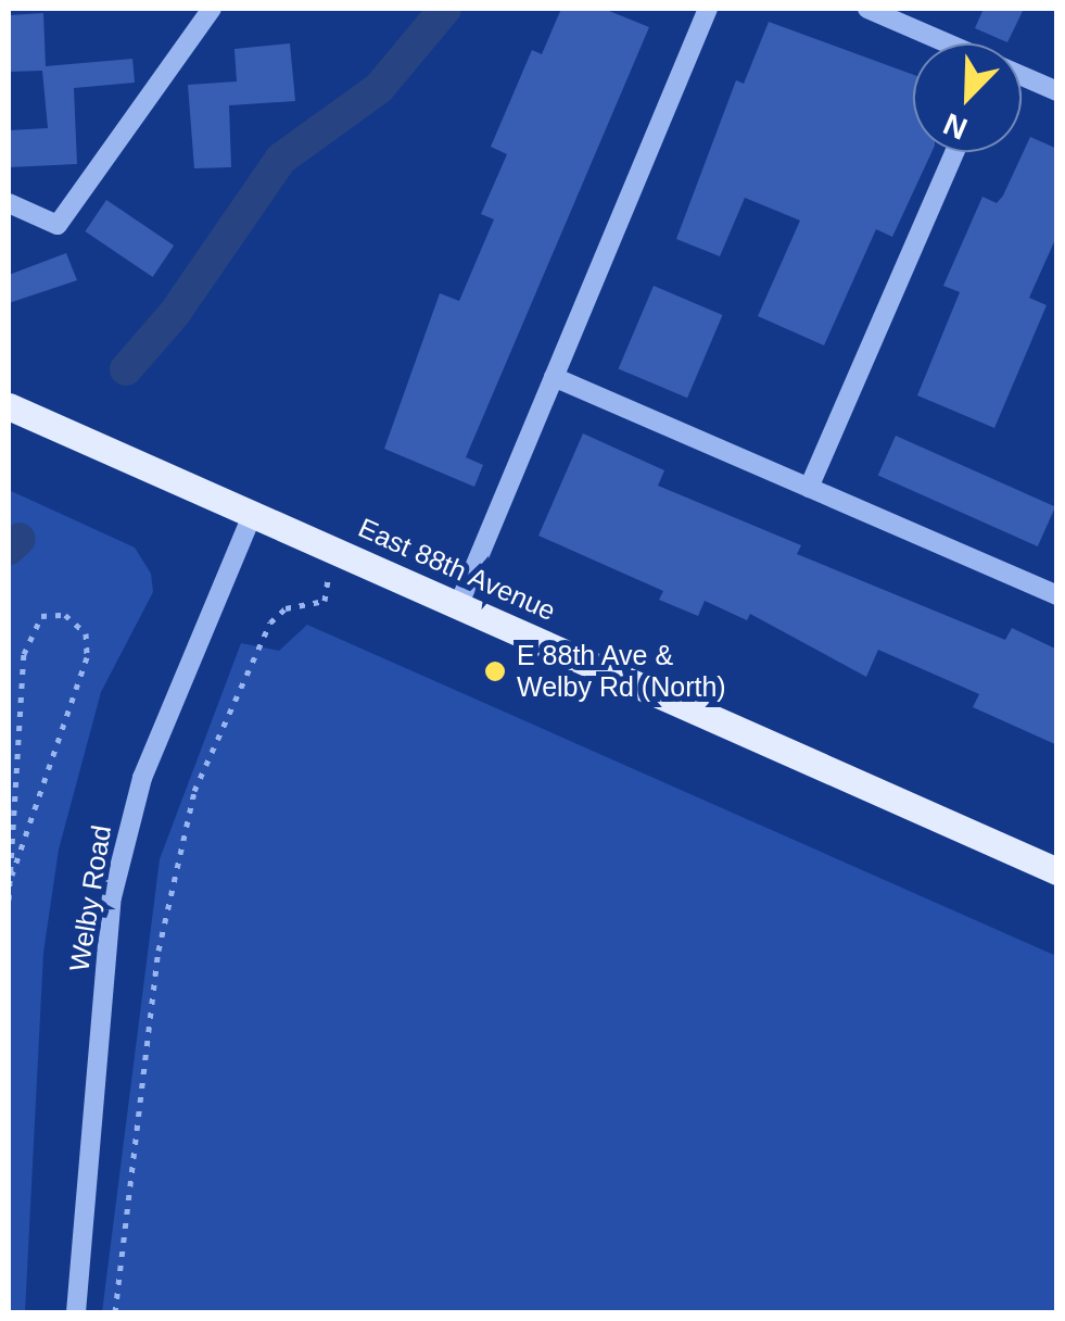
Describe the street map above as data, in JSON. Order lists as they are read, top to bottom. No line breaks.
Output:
{"streets":{"main road":["East 88th Avenue"],"street":["Welby Road"]},"crossings":[["East 88th Avenue","Welby Road"]],"places":["E 88th Ave & Welby Rd (North)"],"north":"bottom left"}
